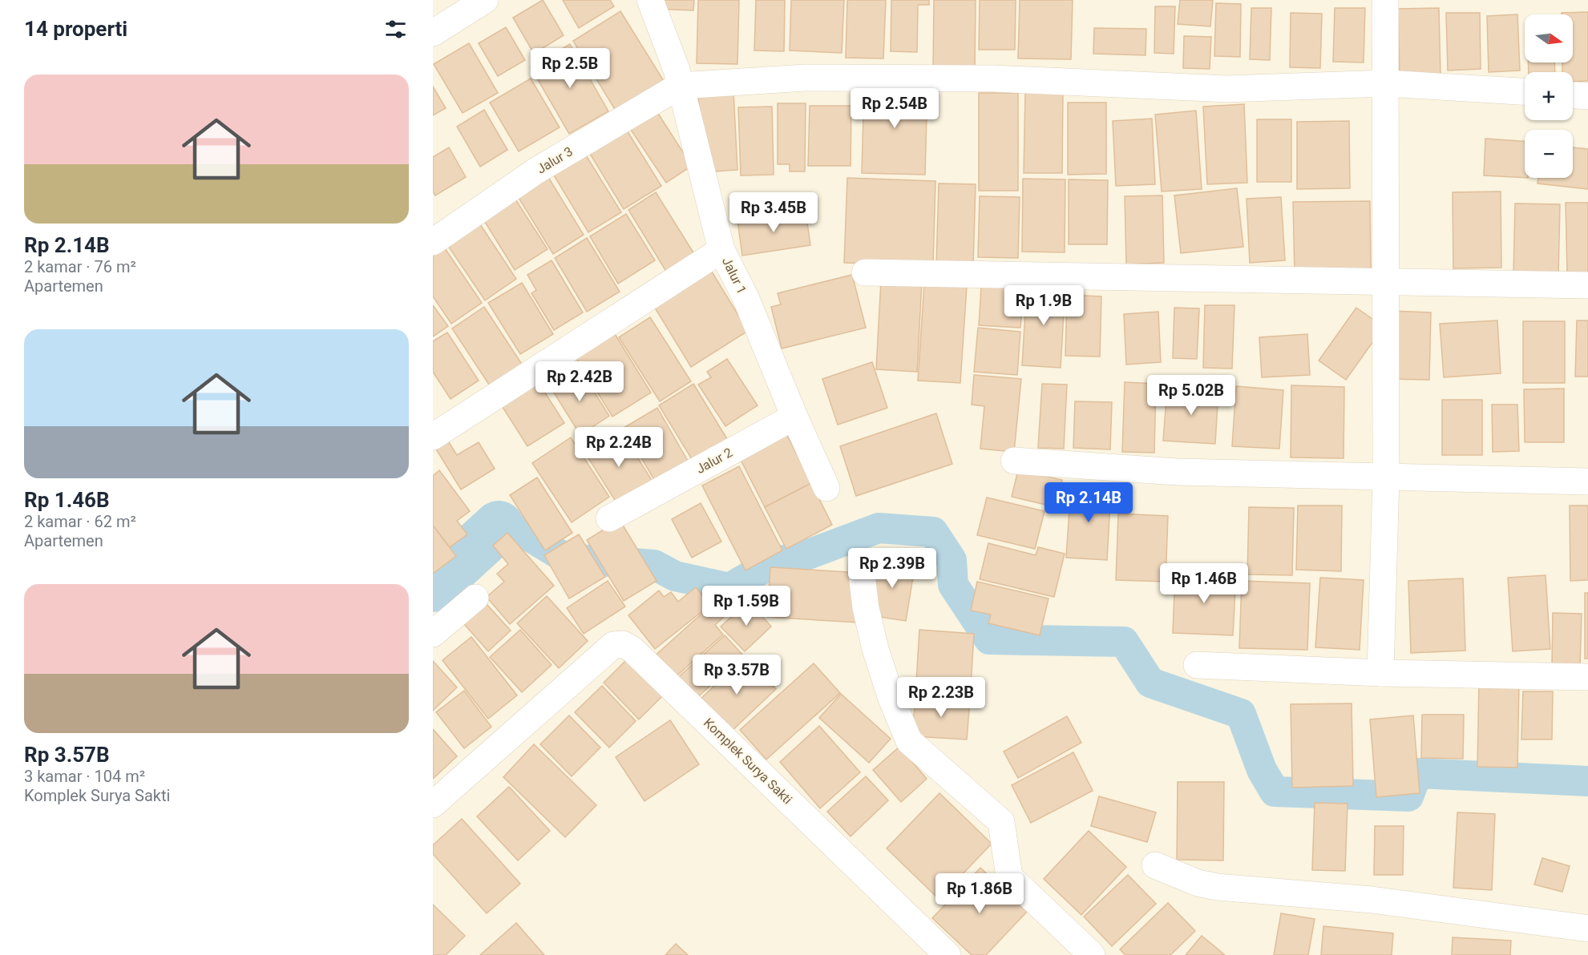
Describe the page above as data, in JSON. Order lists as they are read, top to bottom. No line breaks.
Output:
{"streets":{"street":["Jalur 3","Jalur 1","Jalur 2","Komplek Surya Sakti"]},"crossings":[["Jalur 3","Jalur 1"],["Jalur 1","Jalur 2"]],"north":"right","page":{"heading":"14 properti","map_buttons":["+","−"],"price":["Rp 2.5B","Rp 2.54B","Rp 3.45B","Rp 1.9B","Rp 2.42B","Rp 5.02B","Rp 2.24B","Rp 2.14B","Rp 2.39B","Rp 1.46B","Rp 1.59B","Rp 3.57B","Rp 2.23B","Rp 1.86B"],"list":[{"name":"Rp 2.14B","note":"2 kamar · 76 m² · Apartemen"},{"name":"Rp 1.46B","note":"2 kamar · 62 m² · Apartemen"},{"name":"Rp 3.57B","note":"3 kamar · 104 m² · Komplek Surya Sakti"}]}}
